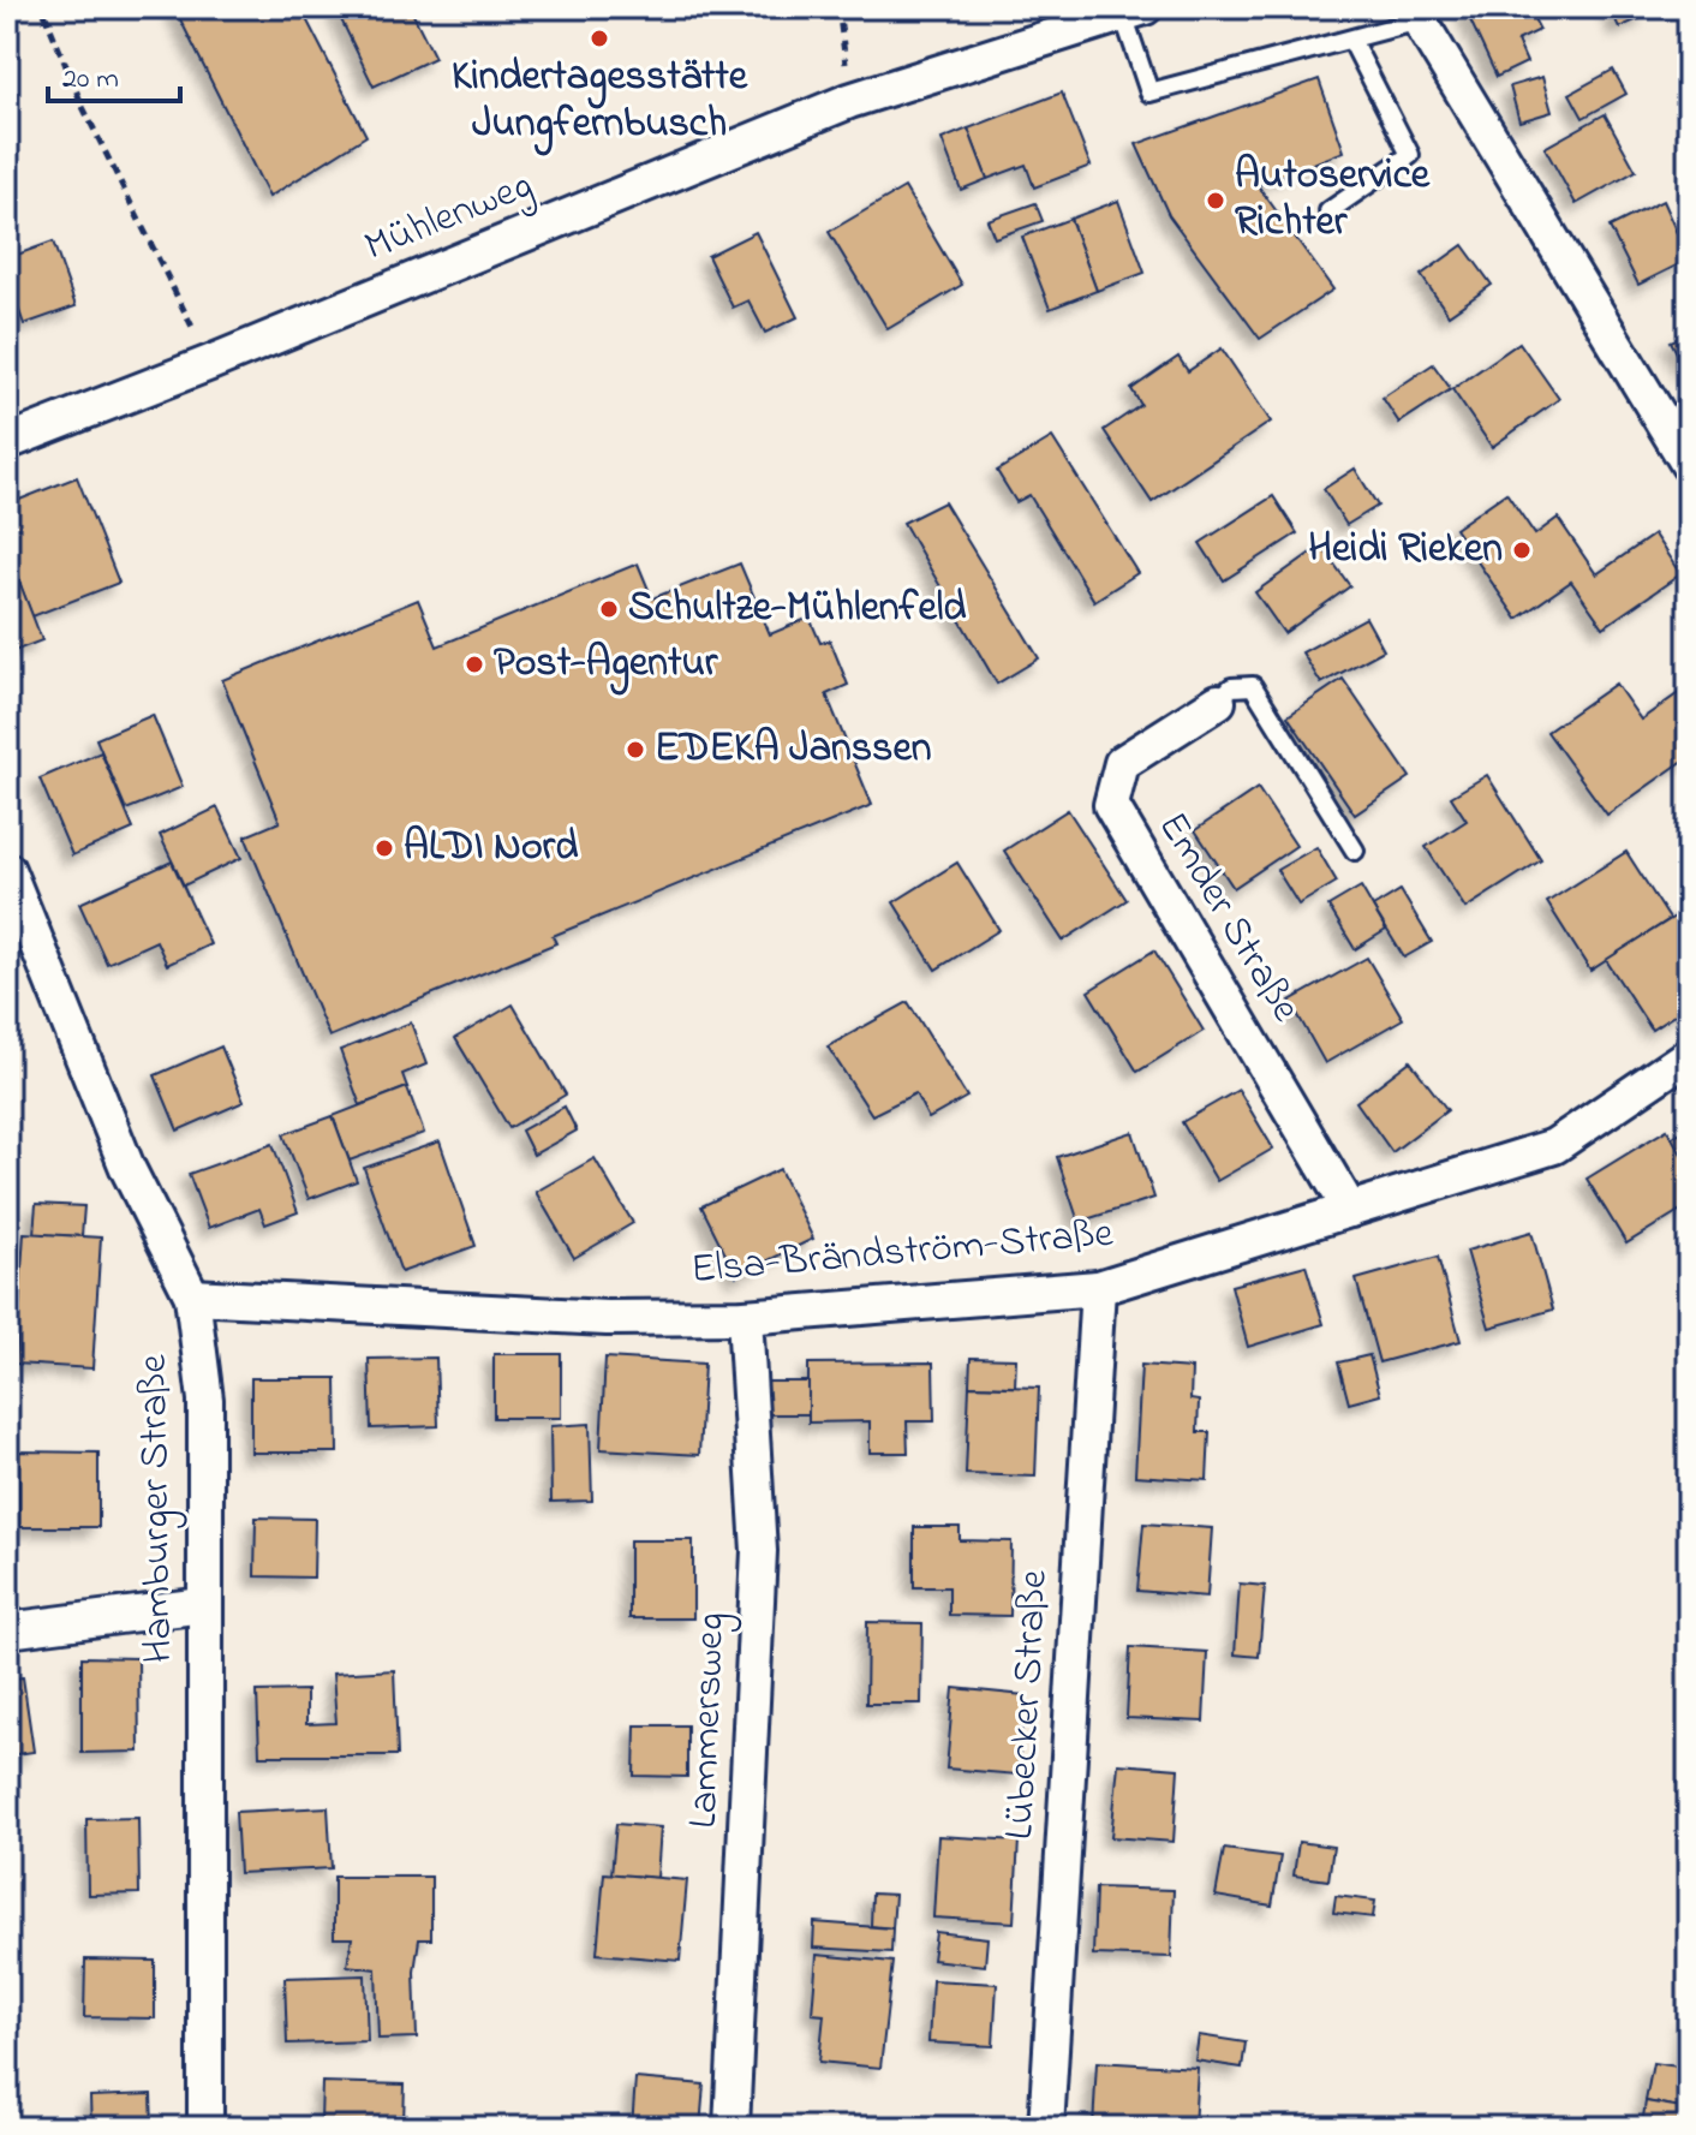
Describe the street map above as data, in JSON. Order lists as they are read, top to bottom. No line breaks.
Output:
{"streets":{"street":["Mühlenweg","Emder Straße","Elsa-Brändström-Straße","Hamburger Straße","Lübecker Straße","Lammersweg"]},"crossings":[["Emder Straße","Elsa-Brändström-Straße"],["Elsa-Brändström-Straße","Hamburger Straße"],["Elsa-Brändström-Straße","Lübecker Straße"],["Elsa-Brändström-Straße","Lammersweg"]],"places":["Kindertagesstätte Jungfernbusch","Autoservice Richter","Heidi Rieken","Schultze-Mühlenfeld","Post-Agentur","EDEKA Janssen","ALDI Nord"],"scale_bar":"20 m"}
